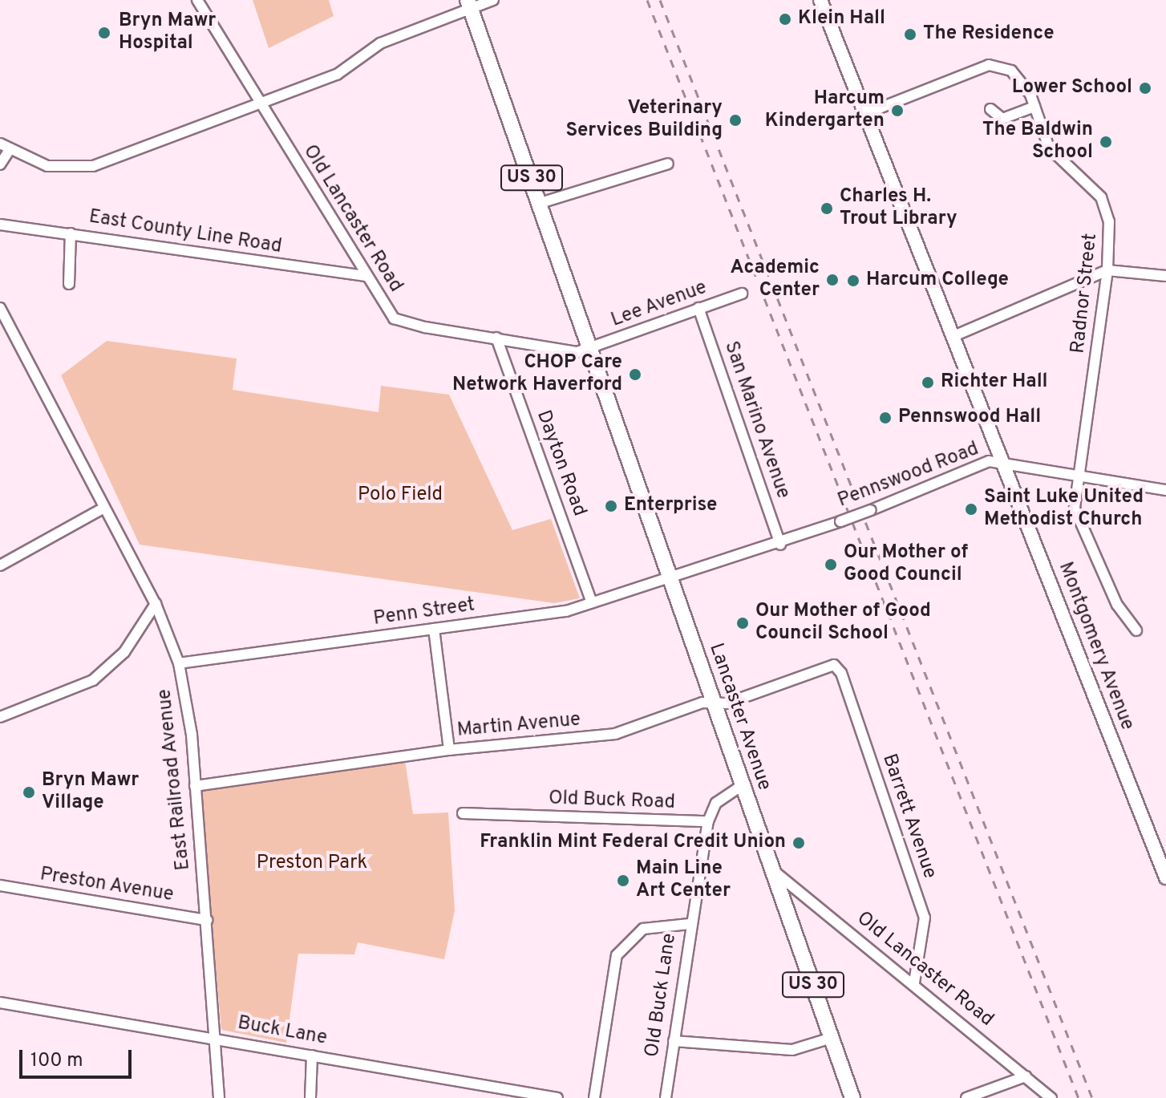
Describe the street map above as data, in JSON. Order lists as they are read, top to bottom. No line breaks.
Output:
{"streets":{"highway":["US 30","Lancaster Avenue"],"main road":["Montgomery Avenue"],"street":["Old Lancaster Road","East County Line Road","Radnor Street","Lee Avenue","San Marino Avenue","Dayton Road","Pennswood Road","Penn Street","Martin Avenue","East Railroad Avenue","Old Buck Road","Barrett Avenue","Preston Avenue","Old Buck Lane","Buck Lane"]},"crossings":[["US 30","Old Lancaster Road"],["US 30","Lee Avenue"],["US 30","Lancaster Avenue"],["Old Lancaster Road","East County Line Road"],["Old Lancaster Road","Lee Avenue"],["Old Lancaster Road","Dayton Road"],["Old Lancaster Road","Lancaster Avenue"],["Old Lancaster Road","Barrett Avenue"],["Radnor Street","Pennswood Road"],["Radnor Street","Montgomery Avenue"],["Lee Avenue","San Marino Avenue"],["Lee Avenue","Lancaster Avenue"],["San Marino Avenue","Pennswood Road"],["Dayton Road","Penn Street"],["Pennswood Road","Penn Street"],["Pennswood Road","Montgomery Avenue"],["Pennswood Road","Lancaster Avenue"],["Penn Street","Lancaster Avenue"],["Penn Street","East Railroad Avenue"],["Lancaster Avenue","Martin Avenue"],["Martin Avenue","East Railroad Avenue"],["Martin Avenue","Barrett Avenue"],["East Railroad Avenue","Preston Avenue"],["East Railroad Avenue","Buck Lane"],["Old Buck Road","Old Buck Lane"]],"parks":["Polo Field","Preston Park"],"places":["Klein Hall","Bryn Mawr Hospital","The Residence","Lower School","Harcum Kindergarten","Veterinary Services Building","The Baldwin School","Charles H. Trout Library","Academic Center","Harcum College","CHOP Care Network Haverford","Richter Hall","Pennswood Hall","Enterprise","Saint Luke United Methodist Church","Our Mother of Good Council","Our Mother of Good Council School","Bryn Mawr Village","Franklin Mint Federal Credit Union","Main Line Art Center"],"scale_bar":"100 m"}
